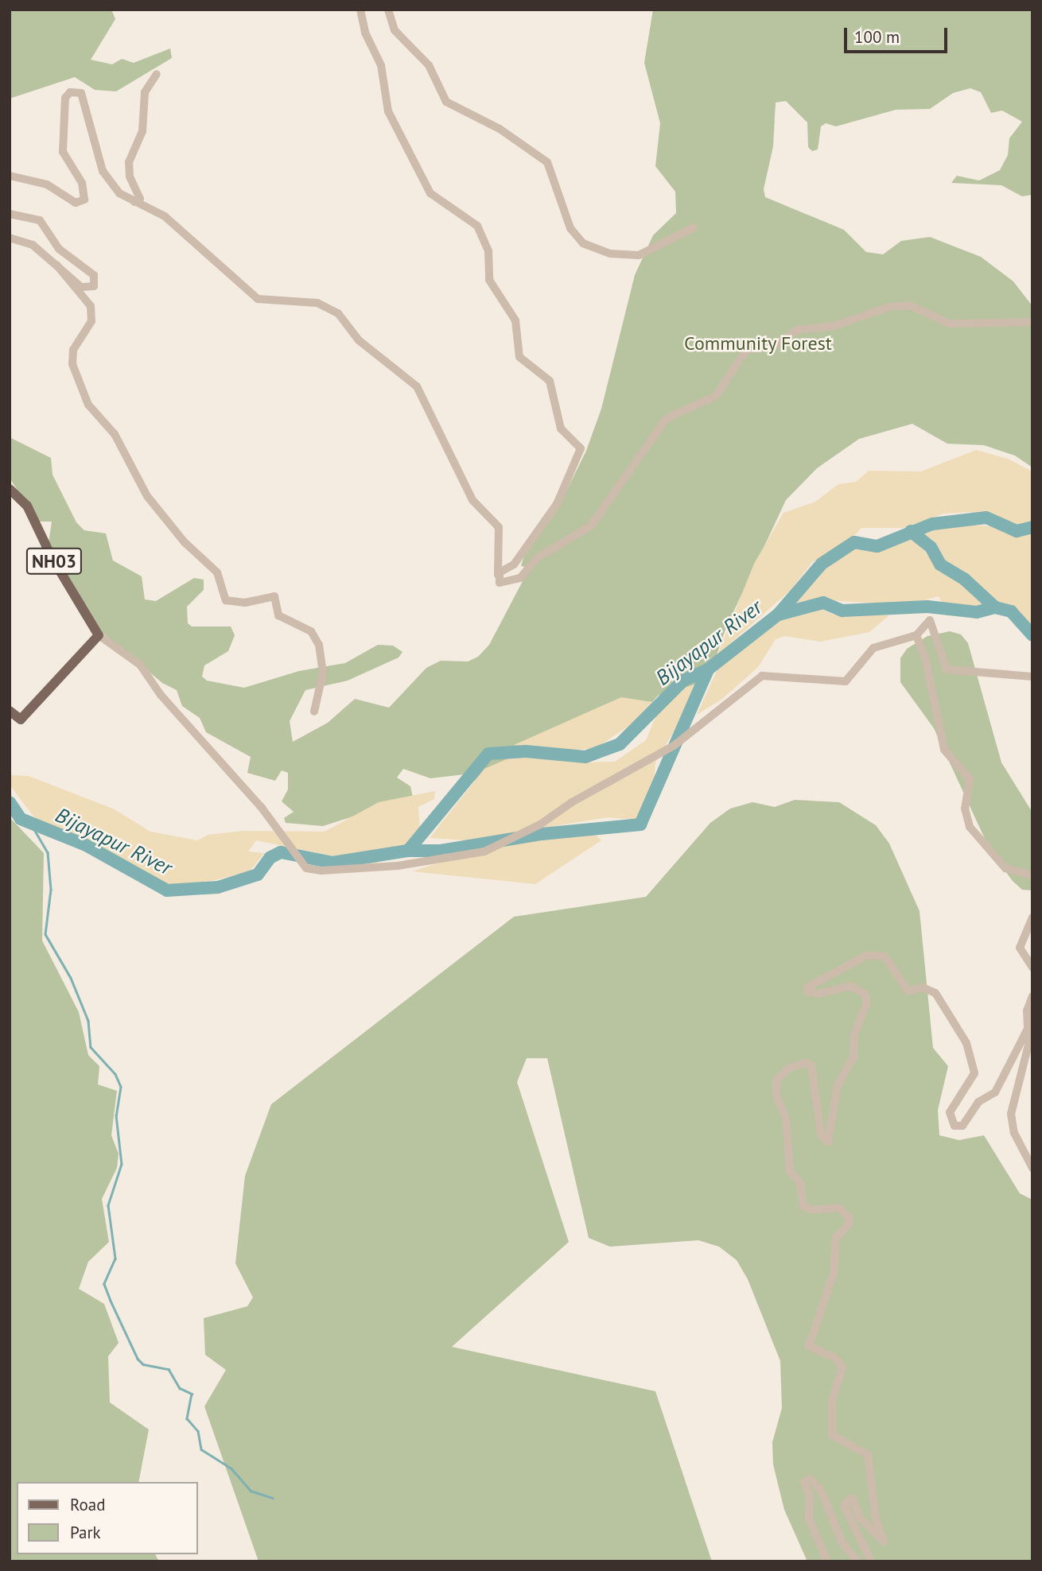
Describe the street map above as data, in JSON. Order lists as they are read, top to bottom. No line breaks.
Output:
{"streets":{"main road":["NH03"]},"water":["Bijayapur River"],"parks":["Community Forest"],"legend":["Road","Park"],"scale_bar":"100 m"}
